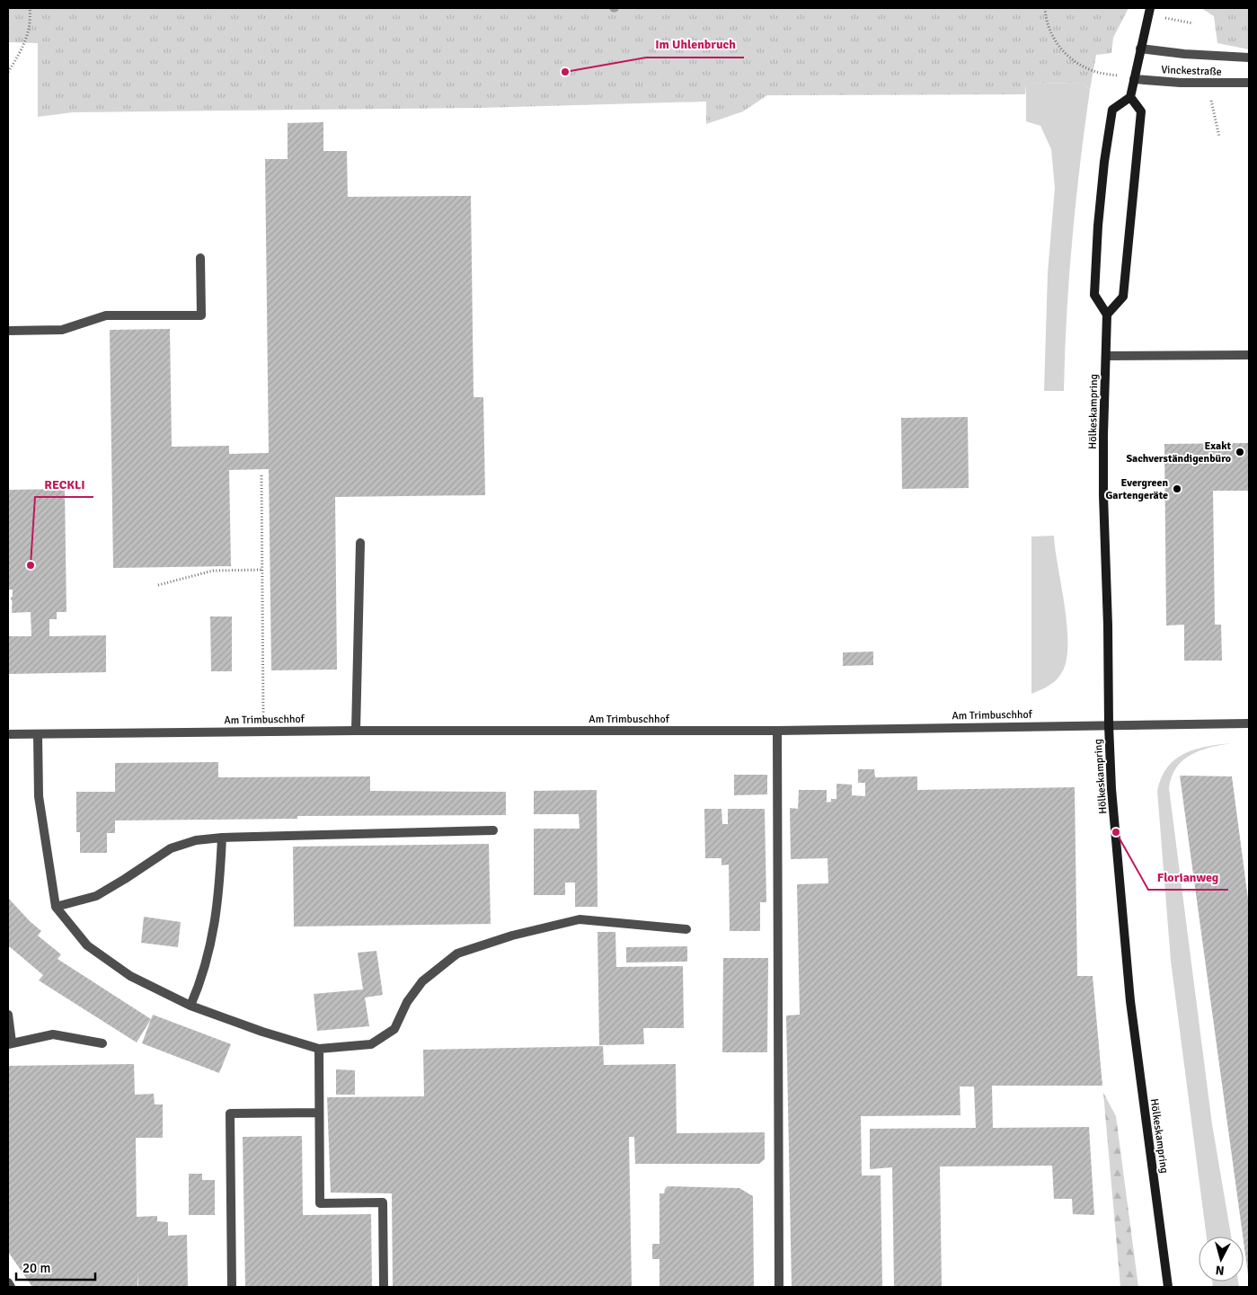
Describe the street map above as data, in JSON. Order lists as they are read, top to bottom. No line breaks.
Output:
{"streets":{"main road":["Hölkeskampring"],"street":["Vinckestraße","Am Trimbuschhof"]},"crossings":[["Hölkeskampring","Am Trimbuschhof"]],"places":["Im Uhlenbruch","Exakt Sachverständigenbüro","Evergreen Gartengeräte","RECKLI","Florianweg"],"scale_bar":"20 m","north":"bottom"}
